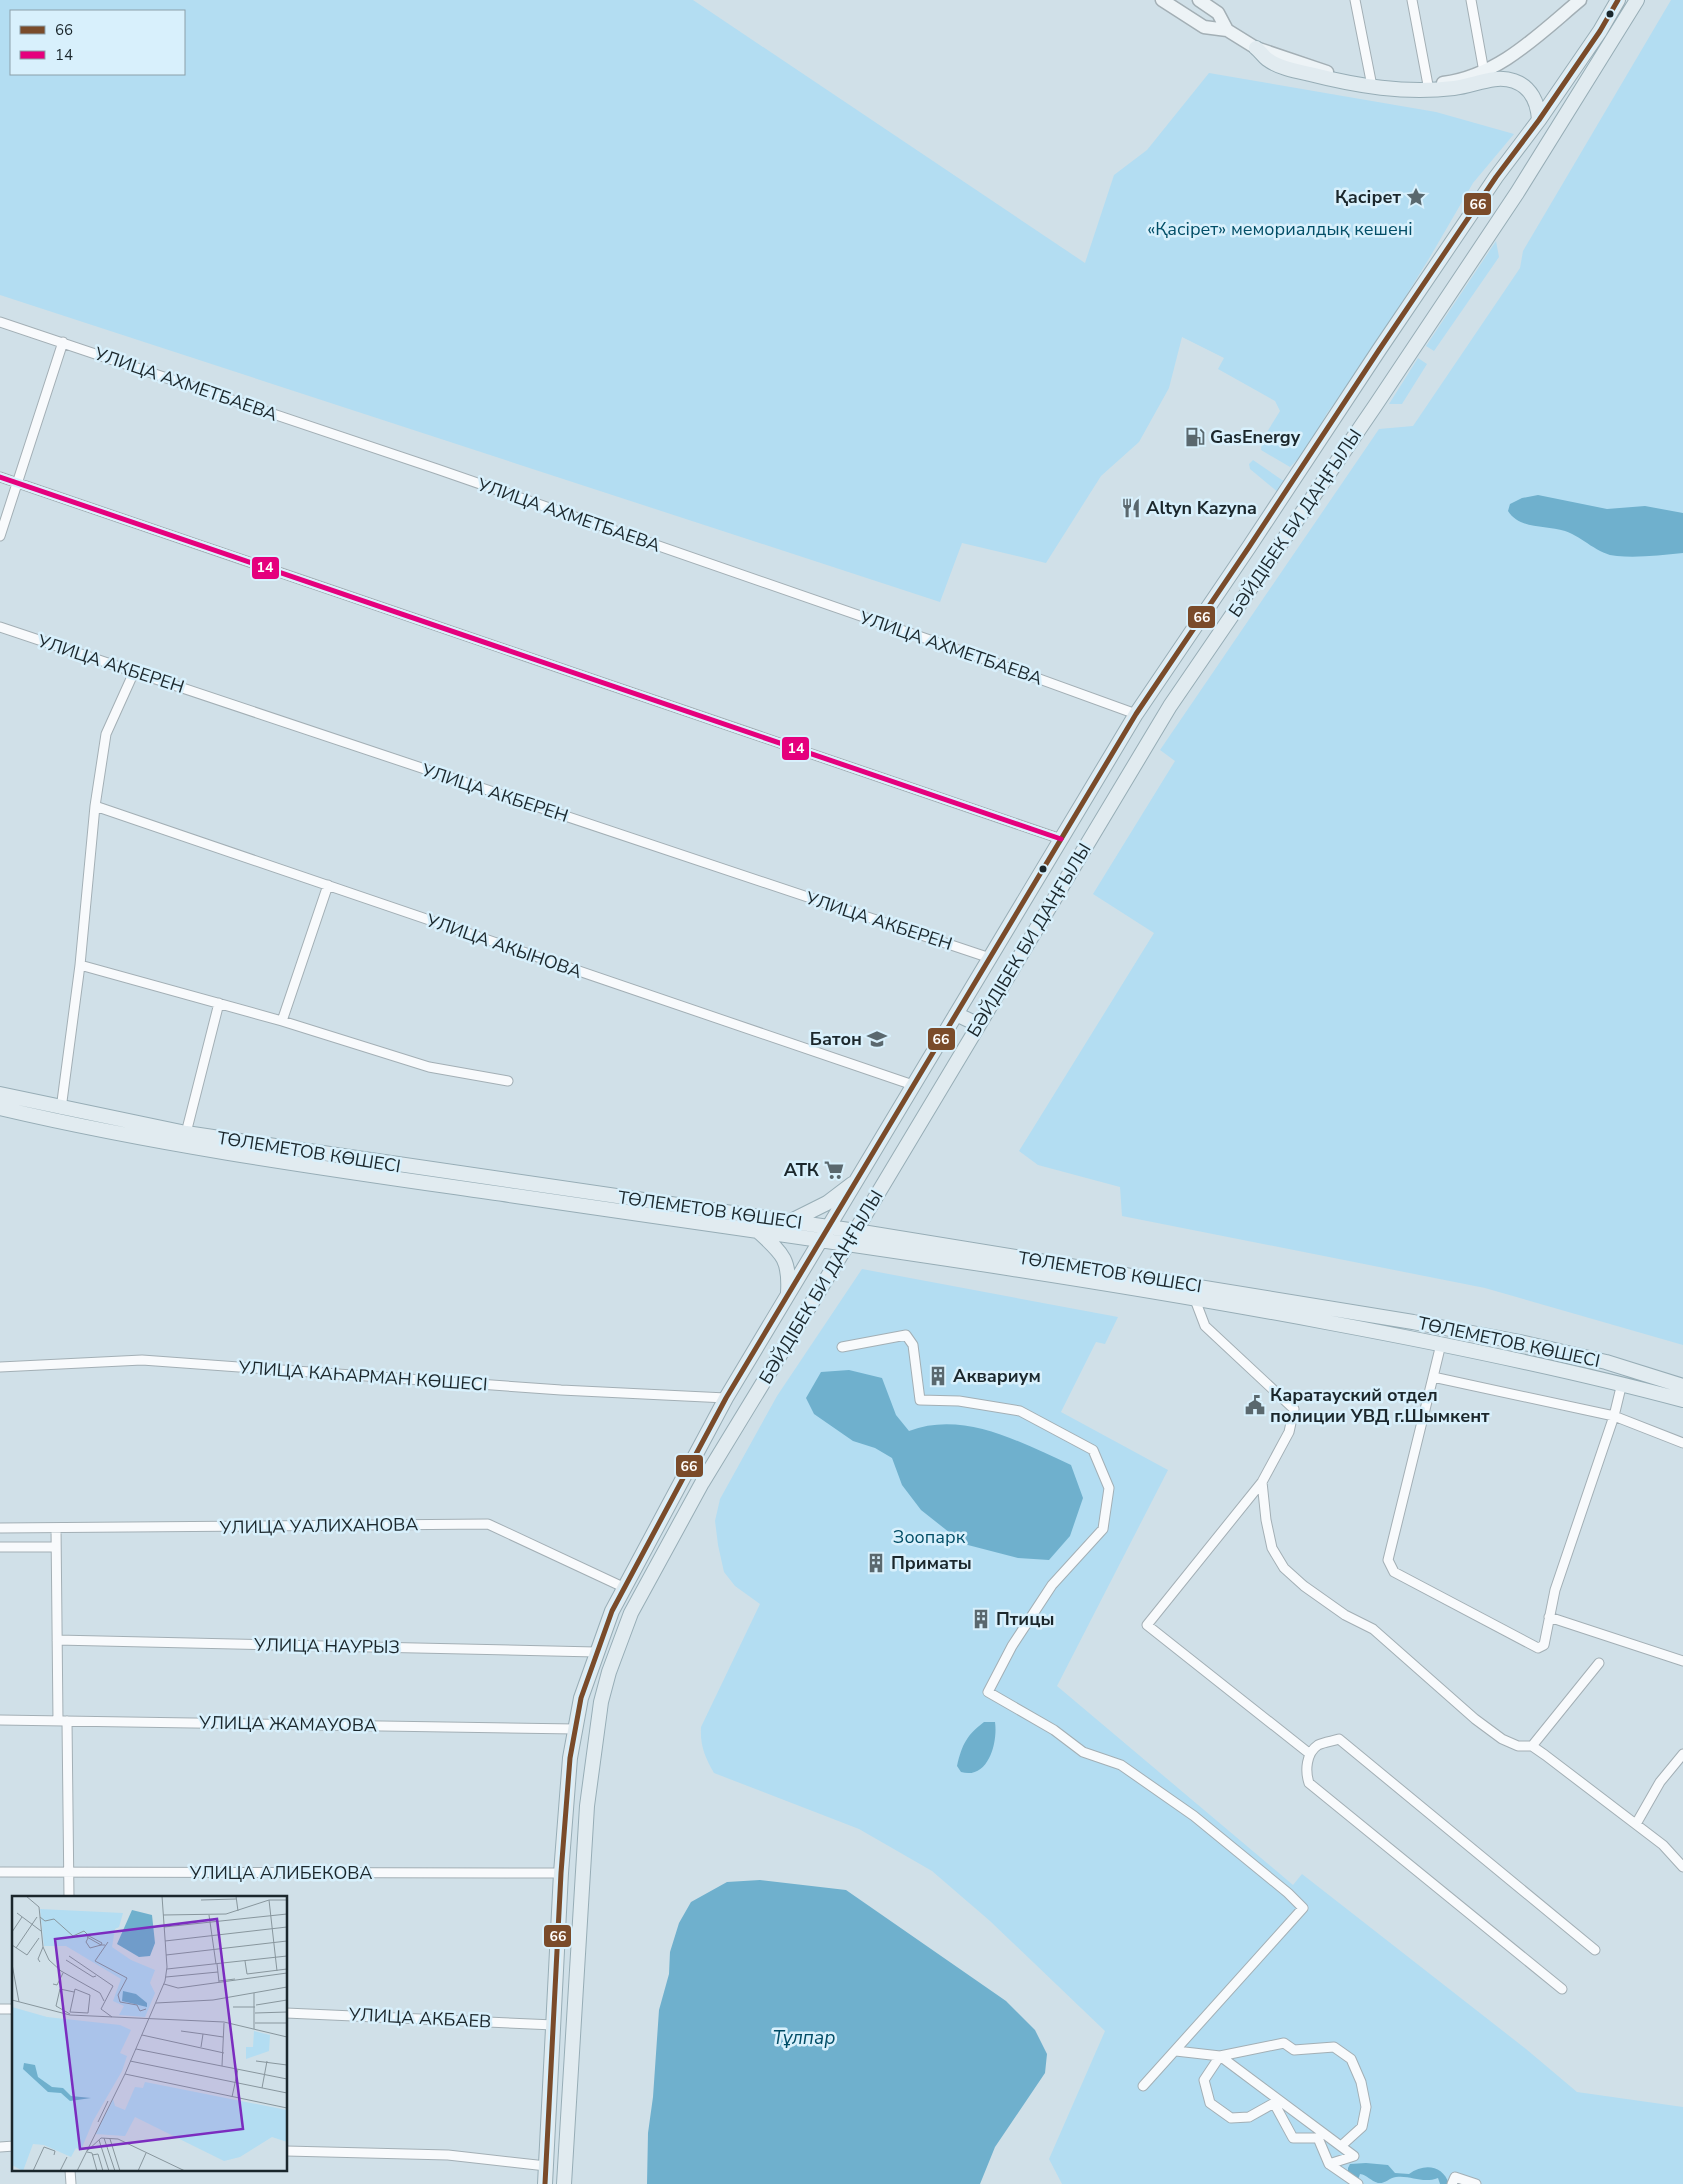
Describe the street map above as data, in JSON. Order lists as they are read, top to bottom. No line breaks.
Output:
{"streets":{"main road":["БӘЙДІБЕК БИ ДАҢҒЫЛЫ","ТӨЛЕМЕТОВ КӨШЕСІ"],"street":["УЛИЦА АХМЕТБАЕВА","УЛИЦА АКБЕРЕН","УЛИЦА АКЫНОВА","УЛИЦА КАҺАРМАН КӨШЕСІ","УЛИЦА УАЛИХАНОВА","УЛИЦА НАУРЫЗ","УЛИЦА ЖАМАУОВА","УЛИЦА АЛИБЕКОВА","УЛИЦА АКБАЕВ"]},"crossings":[["УЛИЦА АХМЕТБАЕВА","БӘЙДІБЕК БИ ДАҢҒЫЛЫ"],["БӘЙДІБЕК БИ ДАҢҒЫЛЫ","УЛИЦА АКБЕРЕН"],["БӘЙДІБЕК БИ ДАҢҒЫЛЫ","УЛИЦА АКЫНОВА"],["БӘЙДІБЕК БИ ДАҢҒЫЛЫ","ТӨЛЕМЕТОВ КӨШЕСІ"],["БӘЙДІБЕК БИ ДАҢҒЫЛЫ","УЛИЦА КАҺАРМАН КӨШЕСІ"],["БӘЙДІБЕК БИ ДАҢҒЫЛЫ","УЛИЦА УАЛИХАНОВА"],["БӘЙДІБЕК БИ ДАҢҒЫЛЫ","УЛИЦА НАУРЫЗ"],["БӘЙДІБЕК БИ ДАҢҒЫЛЫ","УЛИЦА ЖАМАУОВА"],["БӘЙДІБЕК БИ ДАҢҒЫЛЫ","УЛИЦА АЛИБЕКОВА"],["БӘЙДІБЕК БИ ДАҢҒЫЛЫ","УЛИЦА АКБАЕВ"]],"water":["Тұлпар"],"parks":["«Қасірет» мемориалдық кешені","Зоопарк"],"places":{"place":["Қасірет"],"fuel station":["GasEnergy"],"restaurant":["Altyn Kazyna"],"school or university":["Батон"],"supermarket":["АТК"],"building":["Аквариум","Приматы","Птицы"],"public building":["Каратауский отдел полиции УВД г.Шымкент"]},"lines":["transit line 66","transit line 14"],"legend":["66","14"]}
